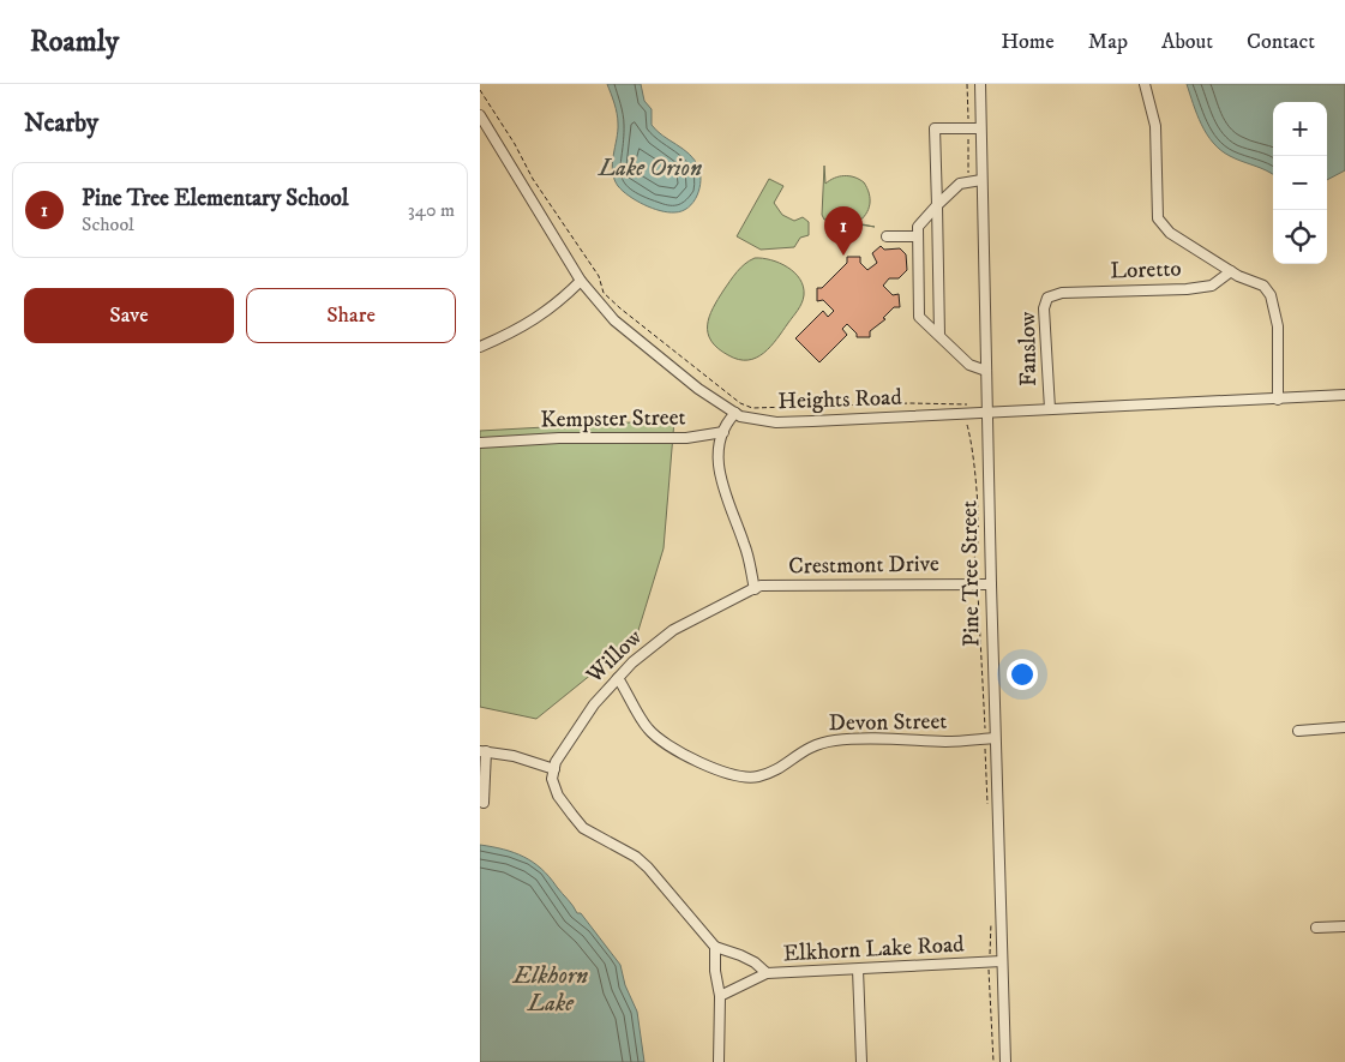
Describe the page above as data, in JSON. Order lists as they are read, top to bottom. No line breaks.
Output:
{"streets":{"street":["Loretto","Fanslow","Heights Road","Kempster Street","Crestmont Drive","Pine Tree Street","Willow","Devon Street","Elkhorn Lake Road"]},"crossings":[["Loretto","Fanslow"],["Fanslow","Heights Road"],["Heights Road","Pine Tree Street"],["Crestmont Drive","Pine Tree Street"],["Crestmont Drive","Willow"],["Pine Tree Street","Devon Street"],["Pine Tree Street","Elkhorn Lake Road"],["Willow","Devon Street"],["Willow","Elkhorn Lake Road"]],"water":["Lake Orion","Elkhorn Lake"],"page":{"header":"Roamly","nav":["Home","Map","About","Contact"],"heading":"Nearby","map_buttons":["+","−"],"list":[{"mark":"1","name":"Pine Tree Elementary School","note":"School","value":"340 m"}],"pins":"1","buttons":["Save","Share"]}}
